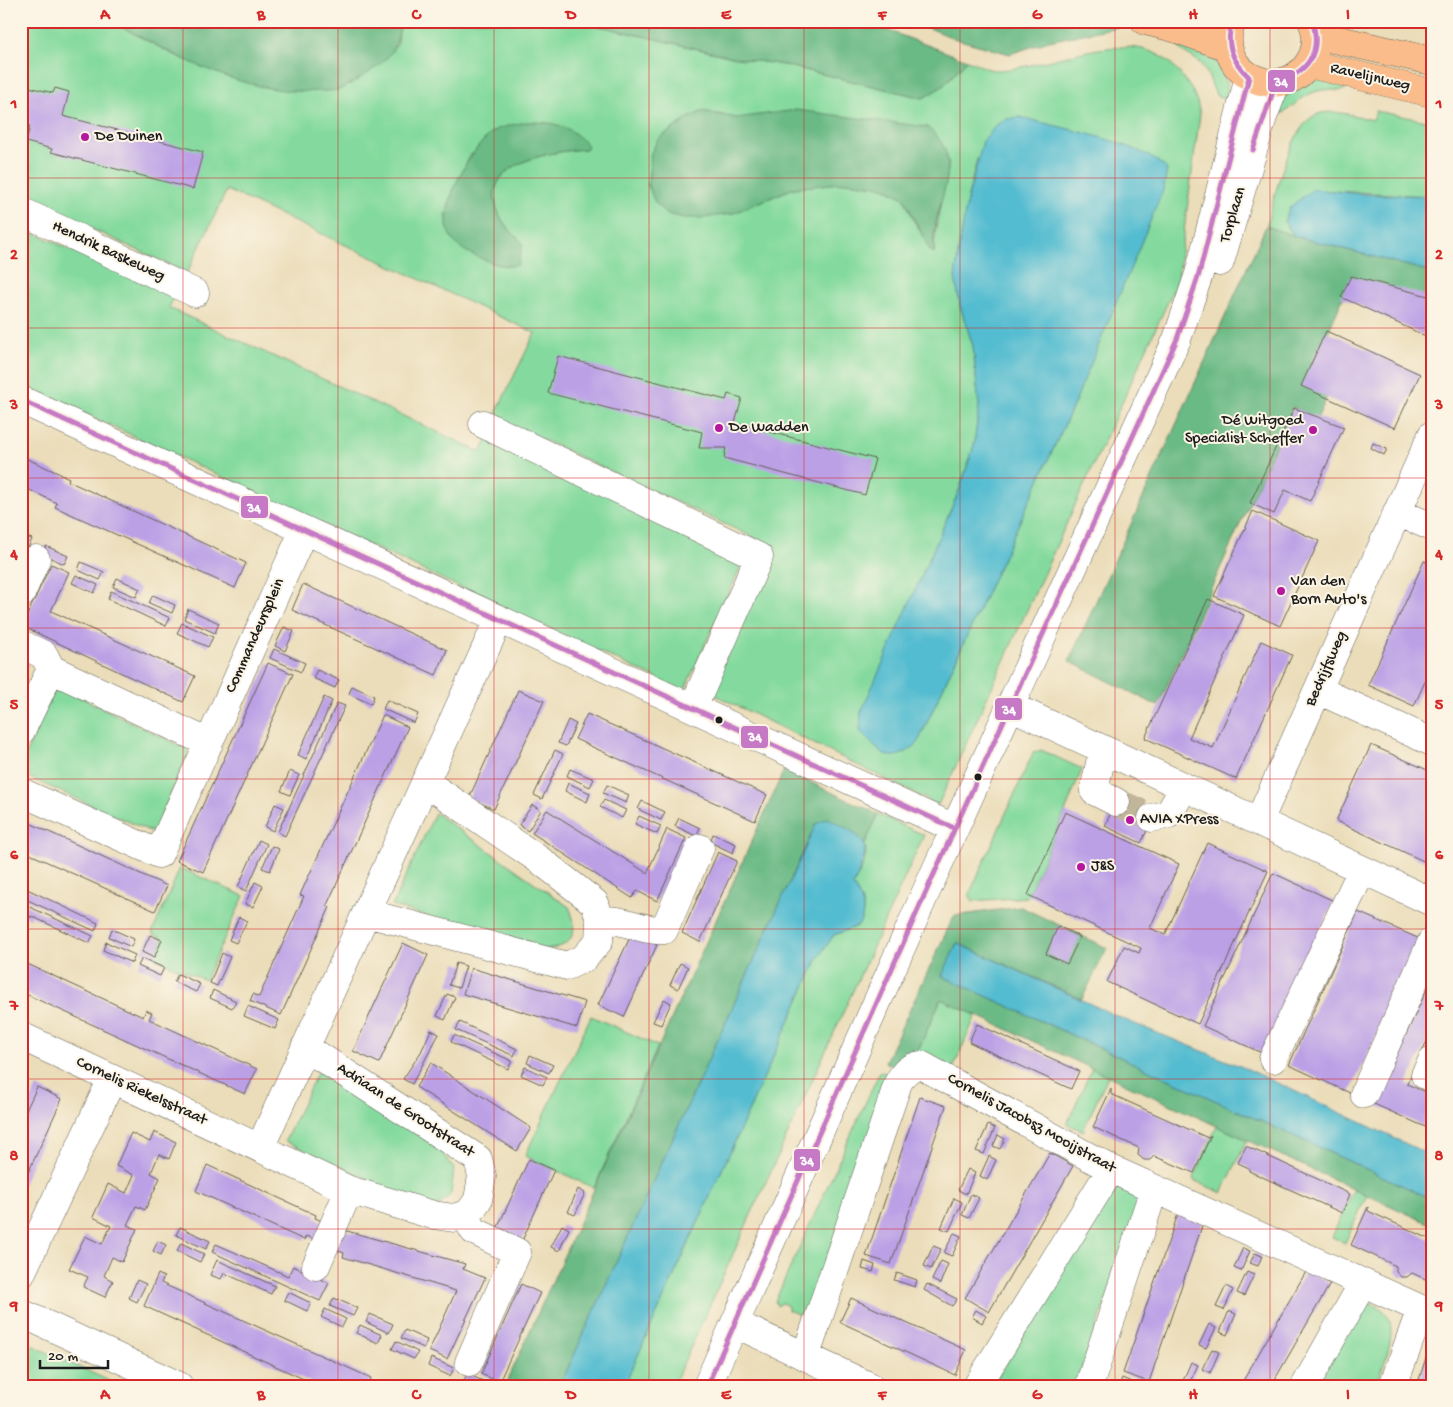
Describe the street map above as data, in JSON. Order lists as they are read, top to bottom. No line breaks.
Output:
{"streets":{"main road":["Ravelijnweg"],"street":["Torplaan","Hendrik Baskeweg","Commandeursplein","Bedrijfsweg","Cornelis Riekelsstraat","Adriaan de Grootstraat","Cornelis Jacobsz Mooijstraat"]},"places":["De Duinen","De Wadden","Dé Witgoed Specialist Scheffer","Van den Born Auto's","AVIA XPress","J&S"],"lines":["transit line 34"],"scale_bar":"20 m","grid":{"columns":["A","B","C","D","E","F","G","H","I"],"rows":["1","2","3","4","5","6","7","8","9"]}}
